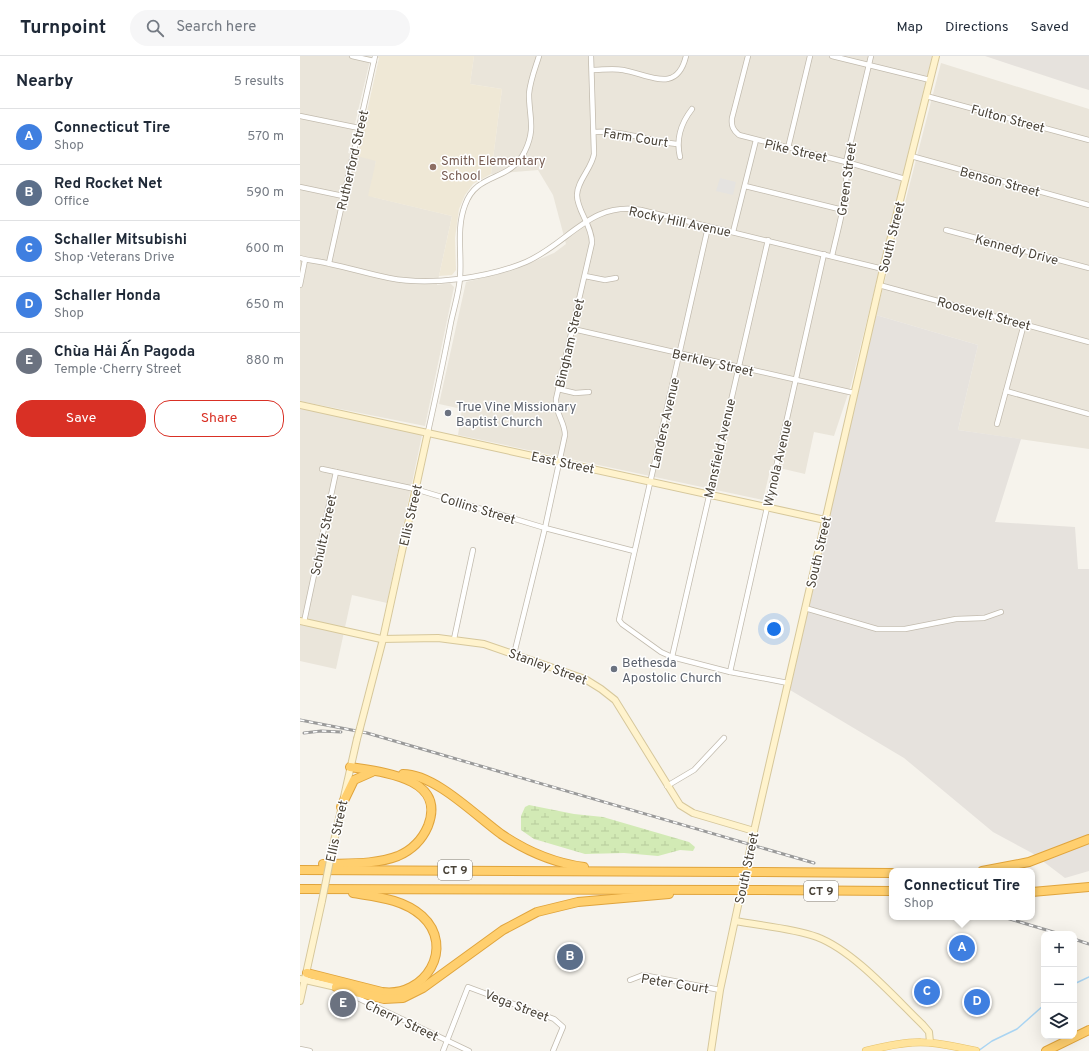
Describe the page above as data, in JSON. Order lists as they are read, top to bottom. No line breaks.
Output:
{"streets":{"highway":["CT 9"],"main road":["South Street","East Street","Ellis Street","Stanley Street"],"street":["Fulton Street","Farm Court","Pike Street","Rutherford Street","Green Street","Benson Street","Rocky Hill Avenue","Kennedy Drive","Roosevelt Street","Bingham Street","Berkley Street","Landers Avenue","Mansfield Avenue","Wynola Avenue","Collins Street","Schultz Street","Peter Court","Vega Street","Cherry Street"]},"crossings":[["Fulton Street","South Street"],["Farm Court","Bingham Street"],["Pike Street","Green Street"],["Pike Street","South Street"],["Rutherford Street","Rocky Hill Avenue"],["Green Street","Rocky Hill Avenue"],["Benson Street","South Street"],["Rocky Hill Avenue","South Street"],["Rocky Hill Avenue","Bingham Street"],["Rocky Hill Avenue","Landers Avenue"],["Rocky Hill Avenue","Mansfield Avenue"],["Rocky Hill Avenue","Wynola Avenue"],["Rocky Hill Avenue","Ellis Street"],["South Street","Roosevelt Street"],["South Street","Berkley Street"],["South Street","East Street"],["South Street","Stanley Street"],["South Street","Peter Court"],["Bingham Street","Berkley Street"],["Bingham Street","East Street"],["Bingham Street","Collins Street"],["Bingham Street","Stanley Street"],["Berkley Street","Landers Avenue"],["Berkley Street","Mansfield Avenue"],["Berkley Street","Wynola Avenue"],["Landers Avenue","Mansfield Avenue"],["Landers Avenue","East Street"],["Landers Avenue","Collins Street"],["Mansfield Avenue","East Street"],["East Street","Wynola Avenue"],["East Street","Ellis Street"],["Collins Street","Ellis Street"],["Collins Street","Schultz Street"],["Ellis Street","Stanley Street"],["Schultz Street","Stanley Street"],["Vega Street","Cherry Street"]],"places":["Smith Elementary School","True Vine Missionary Baptist Church","Bethesda Apostolic Church"],"page":{"header":"Turnpoint","search":"Search here","nav":["Map","Directions","Saved"],"heading":["Nearby","5 results"],"list":[{"mark":"A","name":"Connecticut Tire","note":"Shop","value":"570 m"},{"mark":"B","name":"Red Rocket Net","note":"Office","value":"590 m"},{"mark":"C","name":"Schaller Mitsubishi","note":"Shop · Veterans Drive","value":"600 m"},{"mark":"D","name":"Schaller Honda","note":"Shop","value":"650 m"},{"mark":"E","name":"Chùa Hải Ấn Pagoda","note":"Temple · Cherry Street","value":"880 m"}],"buttons":["Save","Share"],"popup":["Connecticut Tire","Shop"],"map_buttons":["+","−"],"pins":["A","B","C","D","E"]}}
